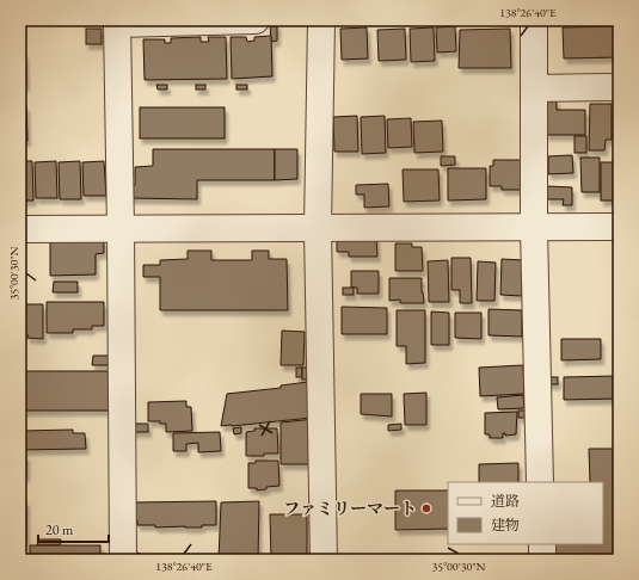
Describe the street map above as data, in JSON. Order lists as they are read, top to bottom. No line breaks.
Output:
{"places":["ファミリーマート"],"legend":["道路","建物"],"scale_bar":"20 m","coordinates":["138°26'40\"E","35°00'30\"N"]}
